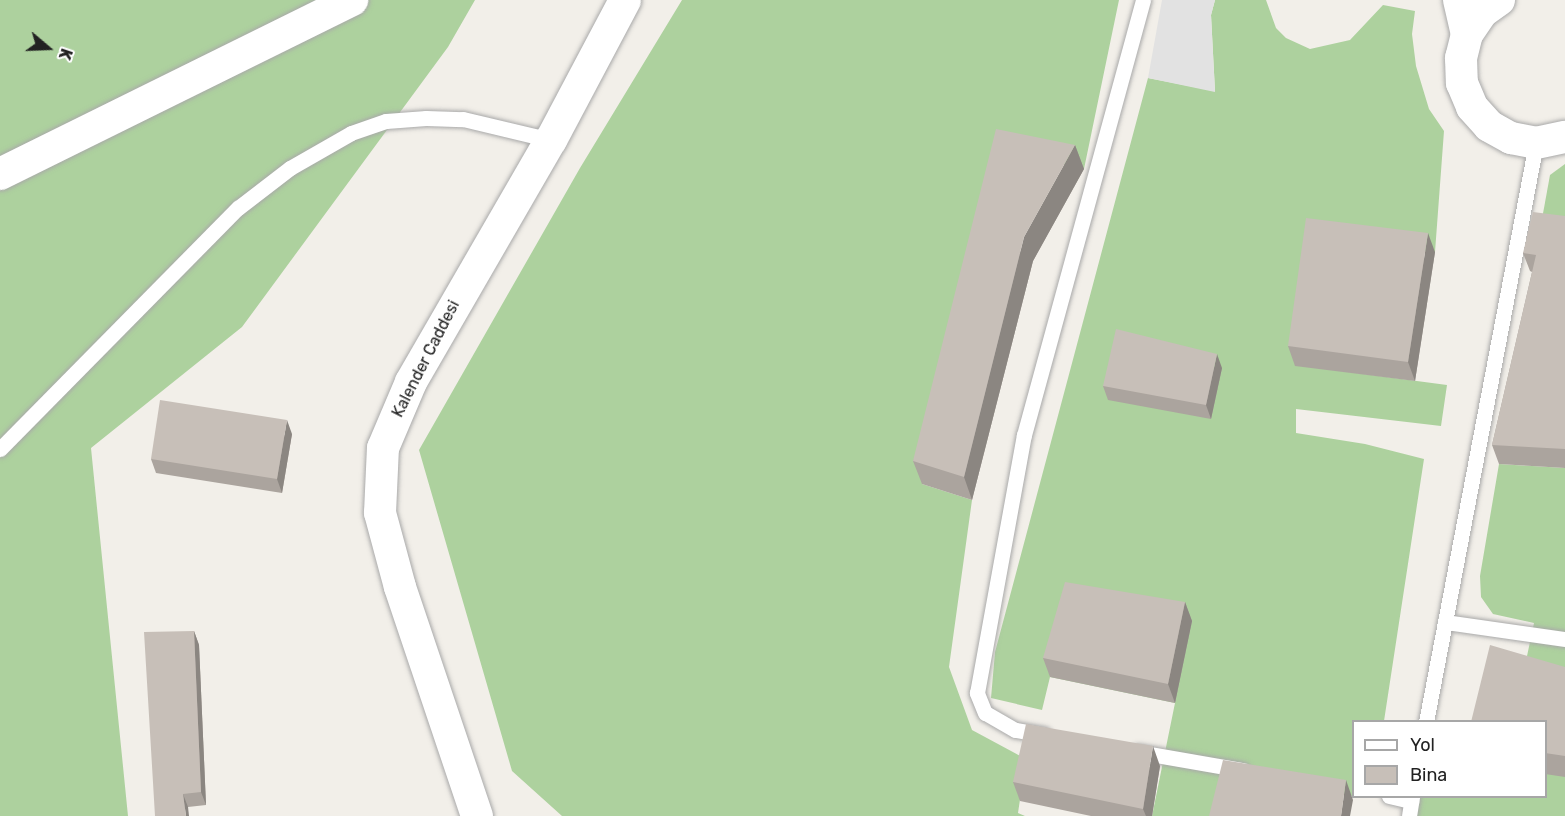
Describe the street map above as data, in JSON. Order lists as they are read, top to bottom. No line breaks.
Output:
{"streets":{"street":["Kalender Caddesi"]},"legend":["Yol","Bina"],"north":"right"}
